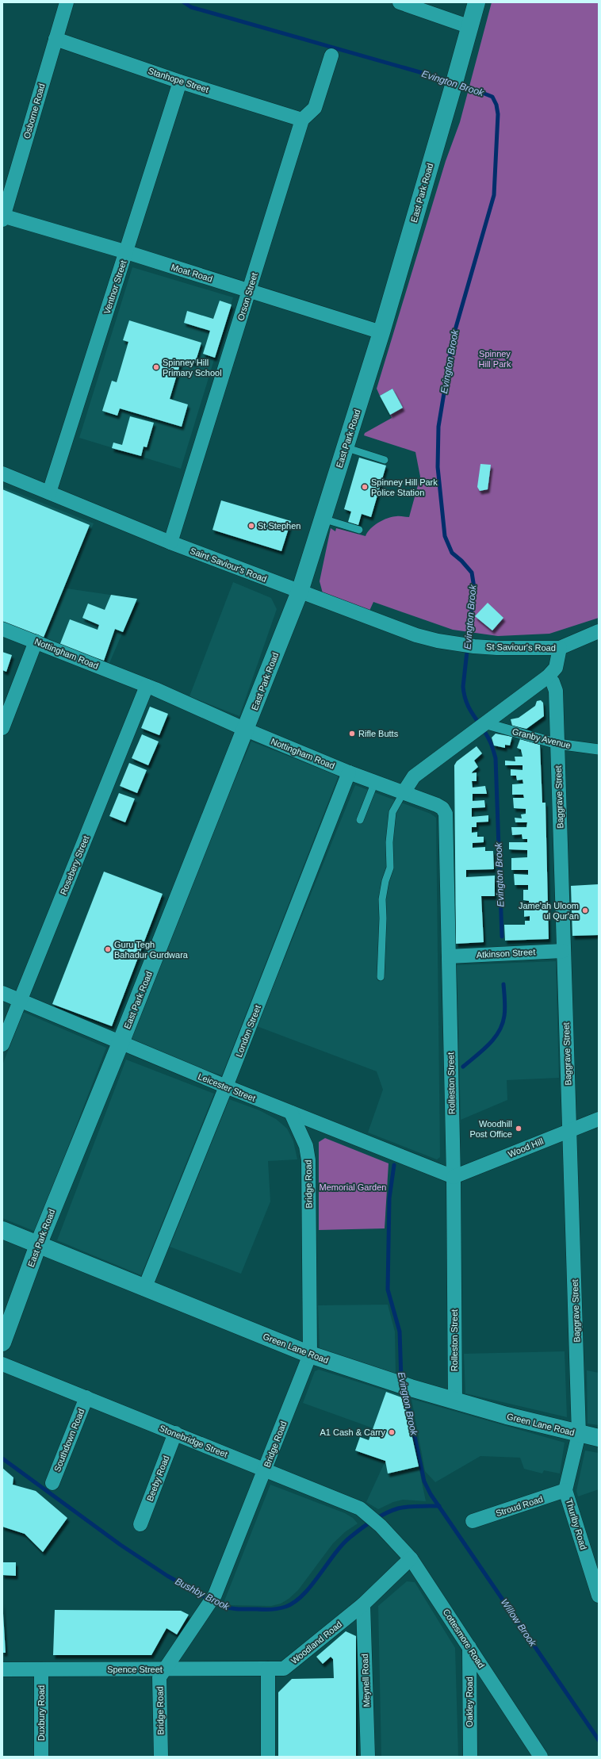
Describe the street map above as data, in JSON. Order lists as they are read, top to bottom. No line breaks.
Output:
{"streets":{"main road":["East Park Road","Green Lane Road"],"street":["Stanhope Street","Osborne Road","Moat Road","Ventnor Street","Orson Street","Saint Saviour's Road","St Saviour's Road","Nottingham Road","Granby Avenue","Baggrave Street","Rosebery Street","Atkinson Street","London Street","Rolleston Street","Leicester Street","Wood Hill","Bridge Road","Southdown Road","Stonebridge Street","Beeby Road","Stroud Road","Thurlby Road","Cottesmore Road","Woodland Road","Spence Street","Meynell Road","Oakley Road","Duxbury Road"]},"crossings":[["Stanhope Street","Osborne Road"],["Stanhope Street","Ventnor Street"],["Stanhope Street","Orson Street"],["Osborne Road","Moat Road"],["East Park Road","Moat Road"],["East Park Road","Saint Saviour's Road"],["East Park Road","Nottingham Road"],["East Park Road","Leicester Street"],["East Park Road","Green Lane Road"],["Moat Road","Ventnor Street"],["Moat Road","Orson Street"],["Ventnor Street","Saint Saviour's Road"],["Orson Street","Saint Saviour's Road"],["Saint Saviour's Road","St Saviour's Road"],["Nottingham Road","Rosebery Street"],["Nottingham Road","London Street"],["Nottingham Road","Rolleston Street"],["Granby Avenue","Baggrave Street"],["Baggrave Street","Atkinson Street"],["Baggrave Street","Wood Hill"],["Baggrave Street","Green Lane Road"],["Baggrave Street","Thurlby Road"],["Rosebery Street","Leicester Street"],["Atkinson Street","Rolleston Street"],["London Street","Leicester Street"],["London Street","Green Lane Road"],["Rolleston Street","Leicester Street"],["Rolleston Street","Wood Hill"],["Rolleston Street","Green Lane Road"],["Leicester Street","Wood Hill"],["Leicester Street","Bridge Road"],["Bridge Road","Green Lane Road"],["Bridge Road","Stonebridge Street"],["Bridge Road","Spence Street"],["Green Lane Road","Thurlby Road"],["Southdown Road","Stonebridge Street"],["Stonebridge Street","Beeby Road"],["Stonebridge Street","Cottesmore Road"],["Stroud Road","Thurlby Road"],["Cottesmore Road","Woodland Road"],["Cottesmore Road","Oakley Road"],["Woodland Road","Spence Street"],["Woodland Road","Meynell Road"],["Spence Street","Duxbury Road"]],"water":["Evington Brook","Bushby Brook","Willow Brook"],"parks":["Spinney Hill Park","Memorial Garden"],"places":["Spinney Hill Primary School","Spinney Hill Park Police Station","St Stephen","Rifle Butts","Jame'ah Uloom ul Qur'an","Guru Tegh Bahadur Gurdwara","Woodhill Post Office","A1 Cash & Carry"]}
